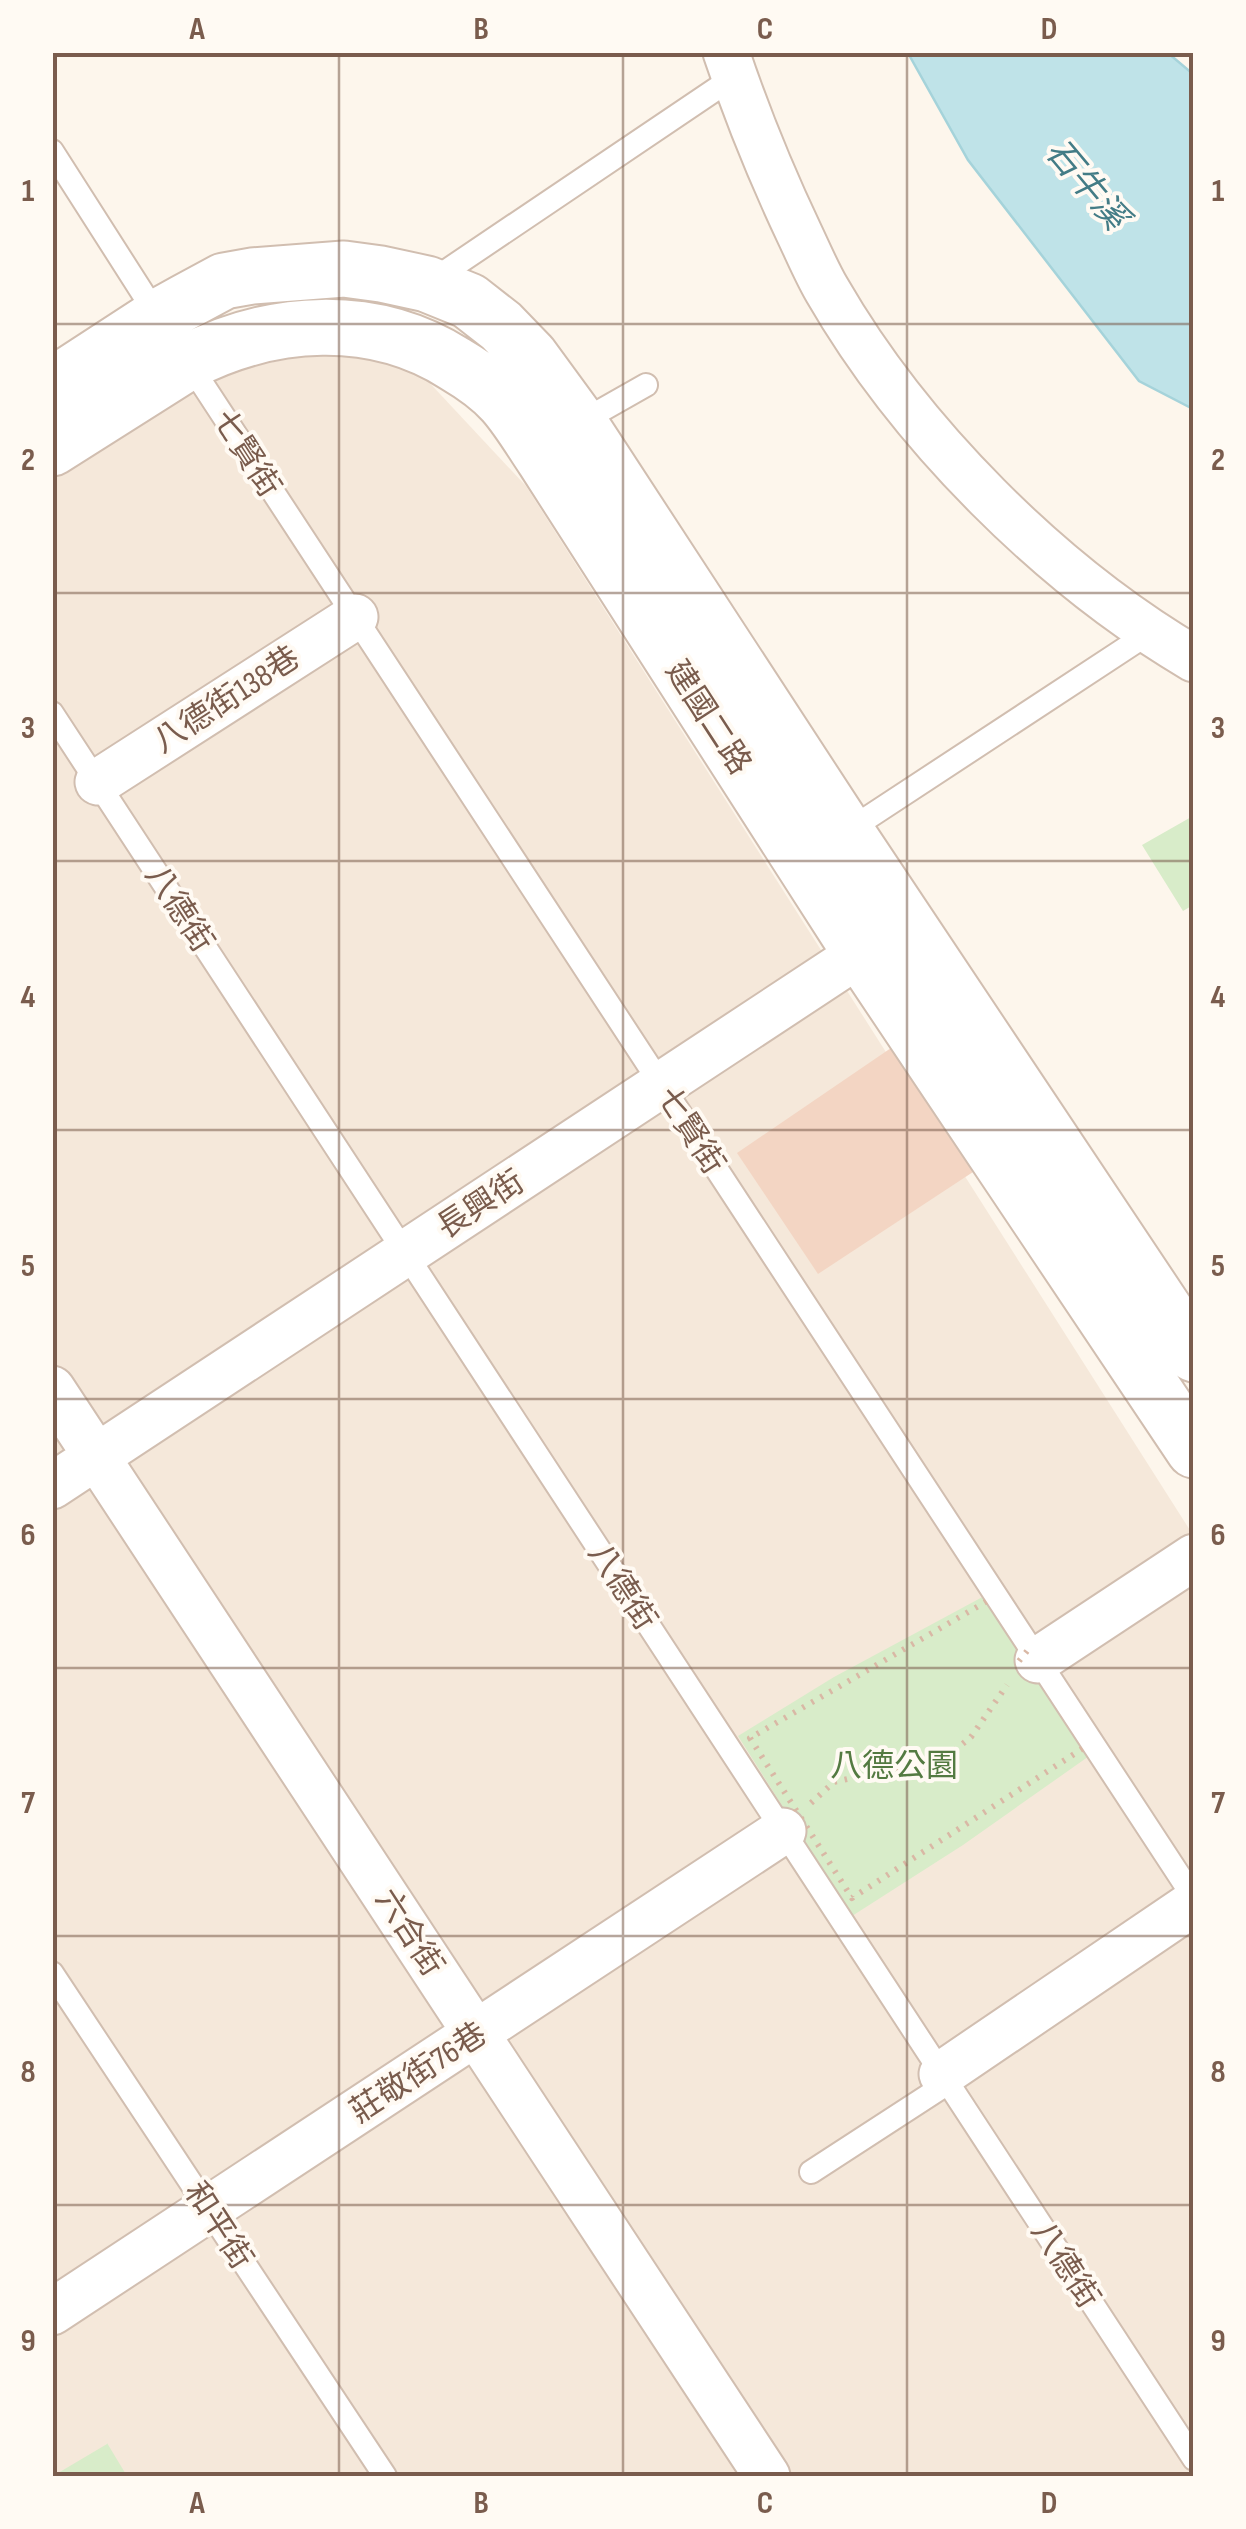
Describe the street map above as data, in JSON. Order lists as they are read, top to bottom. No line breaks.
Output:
{"streets":{"street":["八德街138巷","建國二路","長興街","六合街","莊敬街76巷"],"lane":["七賢街","八德街","和平街"]},"crossings":[["七賢街","八德街138巷"],["七賢街","建國二路"],["七賢街","長興街"],["八德街138巷","八德街"],["建國二路","長興街"],["八德街","長興街"],["八德街","莊敬街76巷"],["長興街","六合街"],["六合街","莊敬街76巷"],["莊敬街76巷","和平街"]],"water":["石牛溪"],"parks":["八德公園"],"grid":{"columns":["A","B","C","D"],"rows":["1","2","3","4","5","6","7","8","9"]}}
